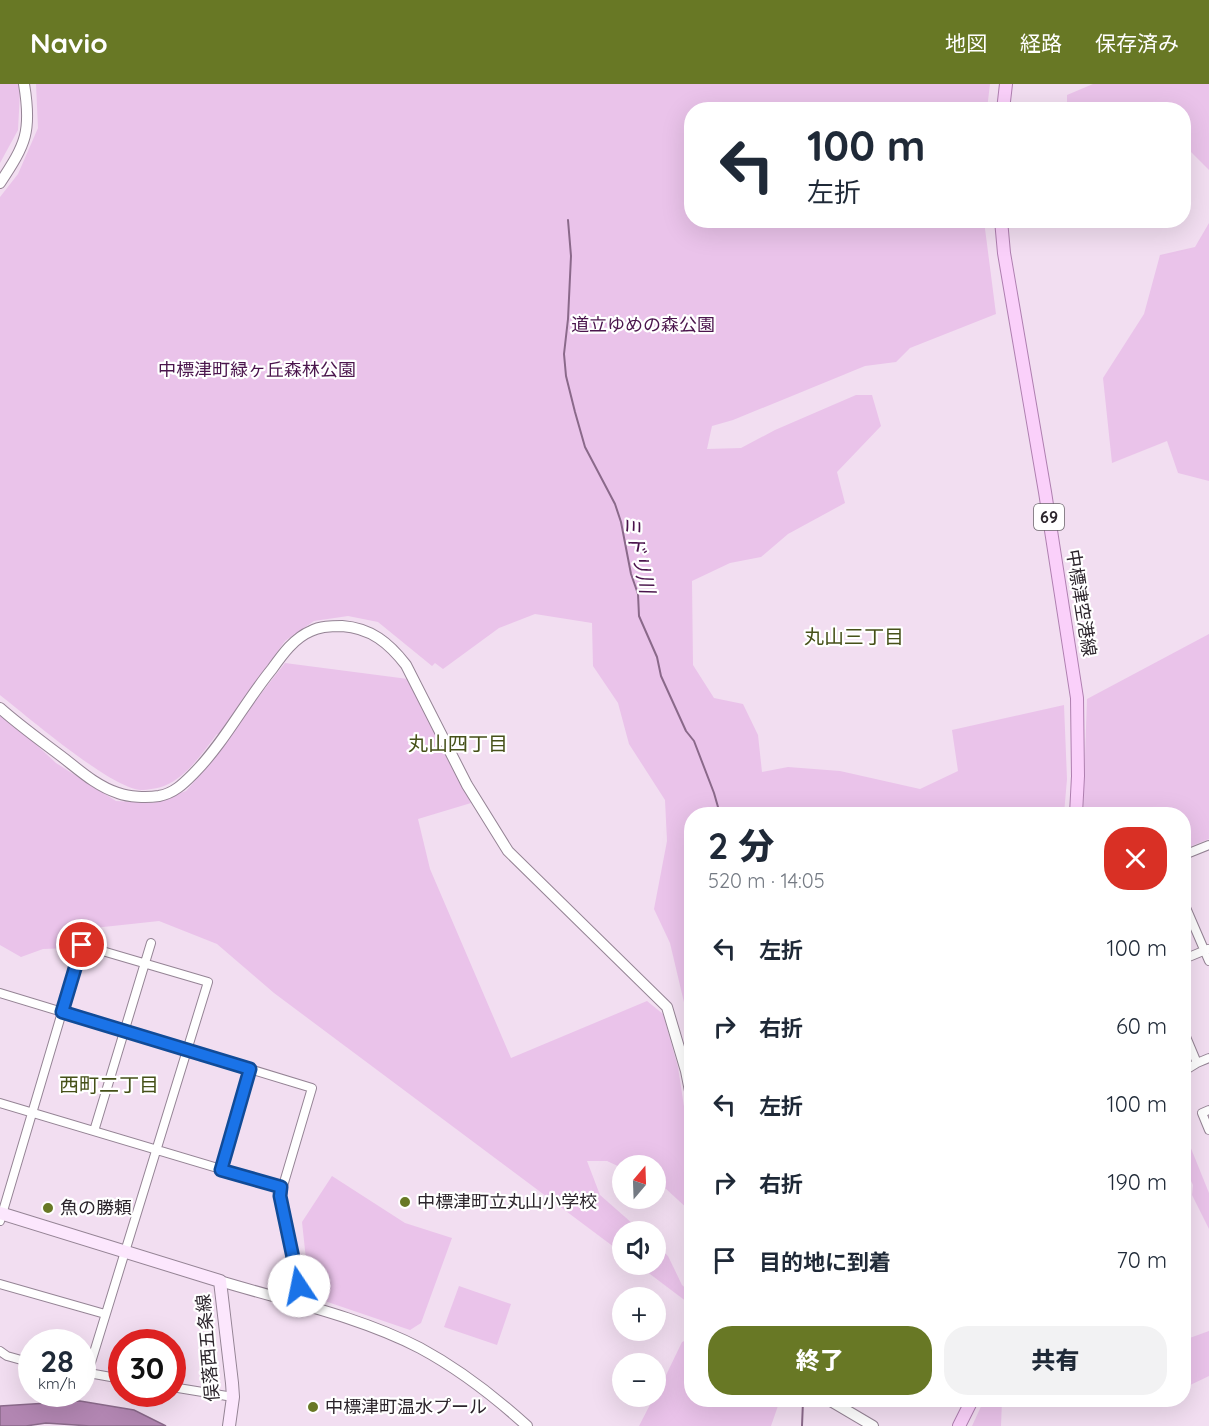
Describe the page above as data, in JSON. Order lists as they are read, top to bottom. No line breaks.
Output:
{"streets":{"main road":["69","中標津空港線","俣落西五条線"]},"districts":["丸山三丁目","丸山四丁目","西町二丁目"],"water":["ミドリ川"],"parks":["道立ゆめの森公園","中標津町緑ヶ丘森林公園"],"places":["中標津町立丸山小学校","魚の勝頼","中標津町温水プール"],"north":"top","page":{"header":"Navio","nav":["地図","経路","保存済み"],"turn":["100 m","左折"],"heading":["2 分","520 m · 14:05"],"list":[{"name":"左折","value":"100 m"},{"name":"右折","value":"60 m"},{"name":"左折","value":"100 m"},{"name":"右折","value":"190 m"},{"name":"目的地に到着","value":"70 m"}],"map_buttons":["+","−"],"buttons":["終了","共有"],"speed":"28 km/h","limit":"30"}}
